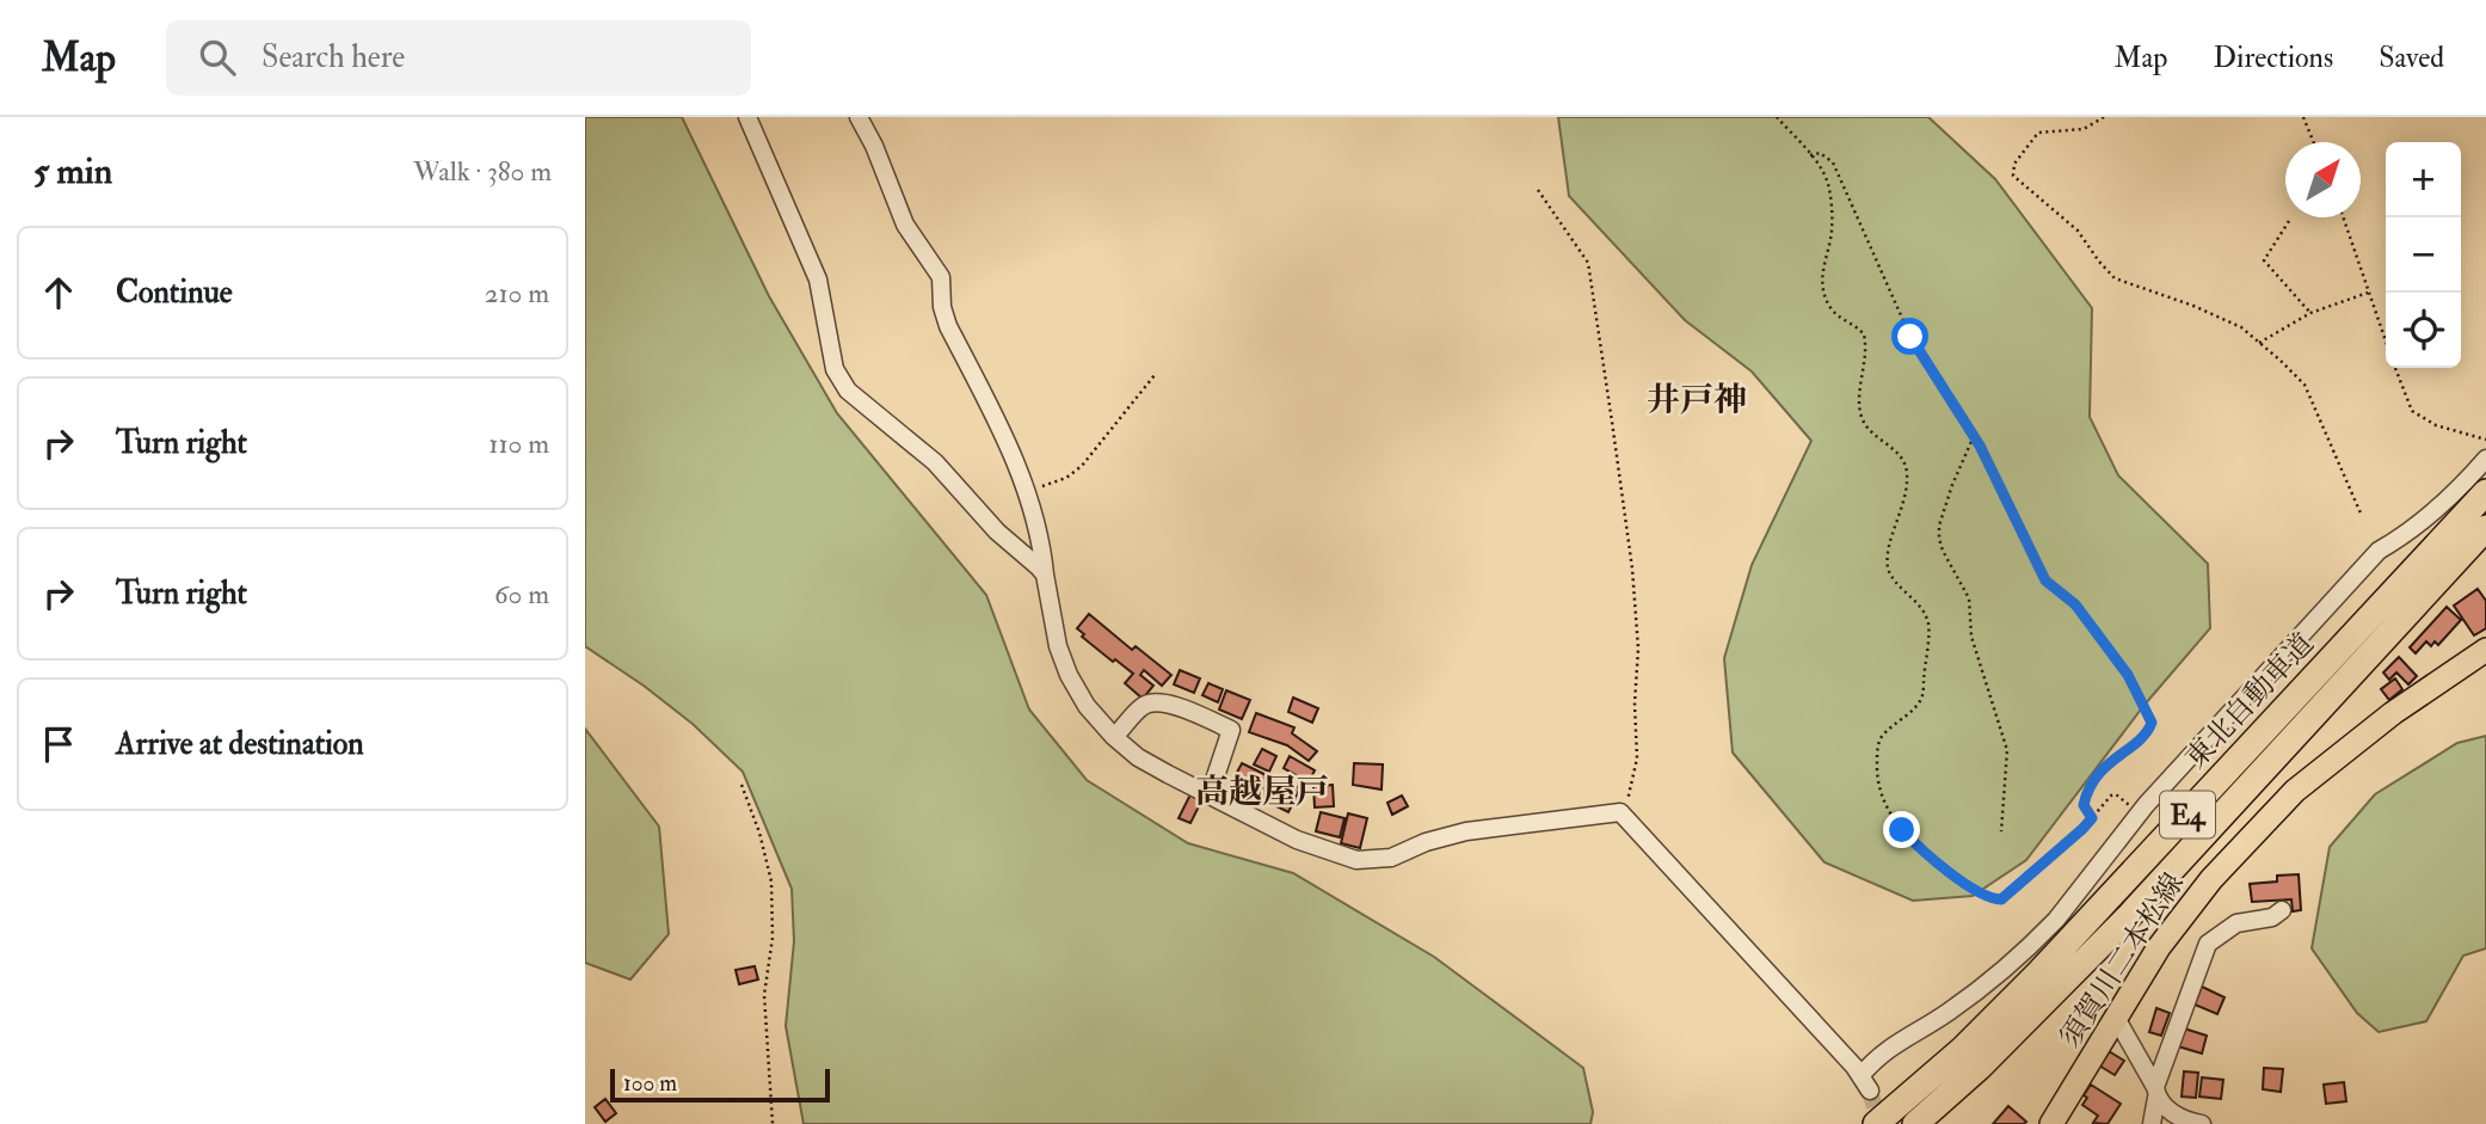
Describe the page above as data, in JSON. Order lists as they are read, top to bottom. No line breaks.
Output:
{"streets":{"highway":["東北自動車道","E4"],"main road":["須賀川二本松線"]},"districts":["井戸神","高越屋戸"],"scale_bar":"100 m","north":"top right","page":{"header":"Map","search":"Search here","nav":["Map","Directions","Saved"],"heading":["5 min","Walk · 380 m"],"map_buttons":["+","−"],"list":[["Continue","210 m"],["Turn right","110 m"],["Turn right","60 m"],"Arrive at destination"],"scale":"100 m"}}
